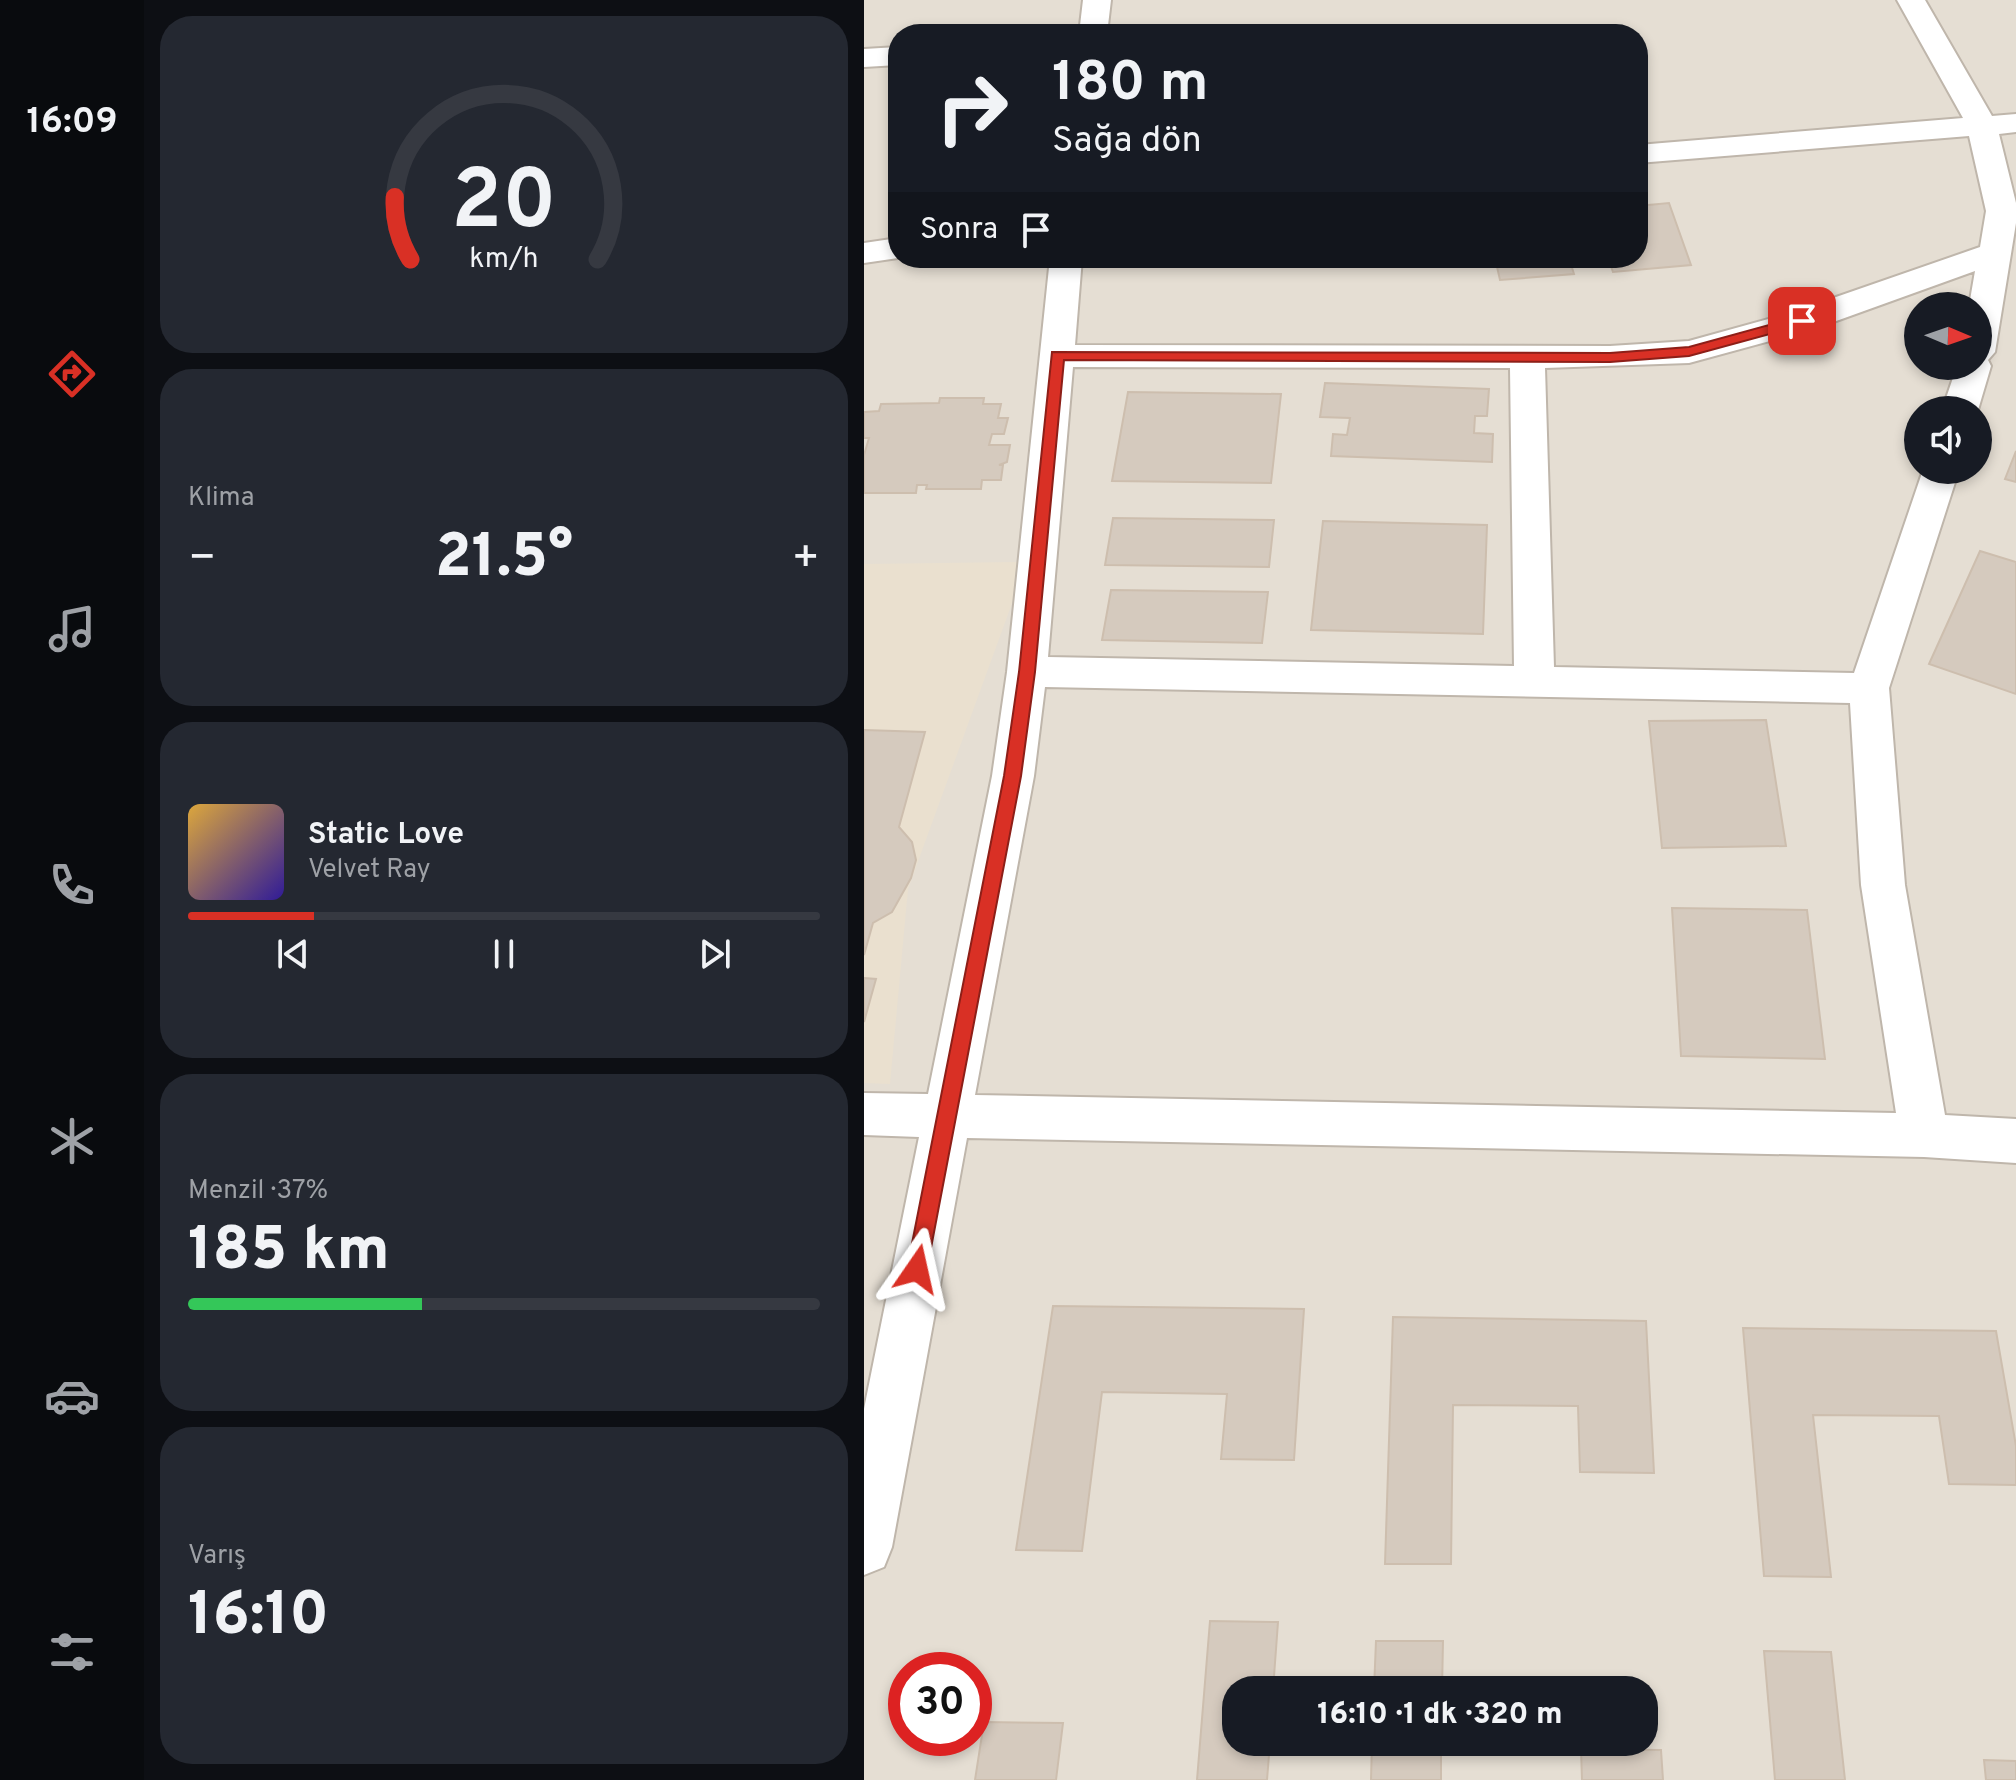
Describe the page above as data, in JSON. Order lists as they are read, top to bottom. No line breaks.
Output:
{"north":"right","page":{"tabs":"16:09","turn":["180 m","Sağa dön"],"then":"Sonra","tile":["Klima",["Menzil · 37%","185 km"],["Varış","16:10"]],"heat":["−","21.5°","+"],"song":["Static Love","Velvet Ray"],"limit":"30","trip":"16:10 · 1 dk · 320 m","gauge":["20","km/h"]}}
